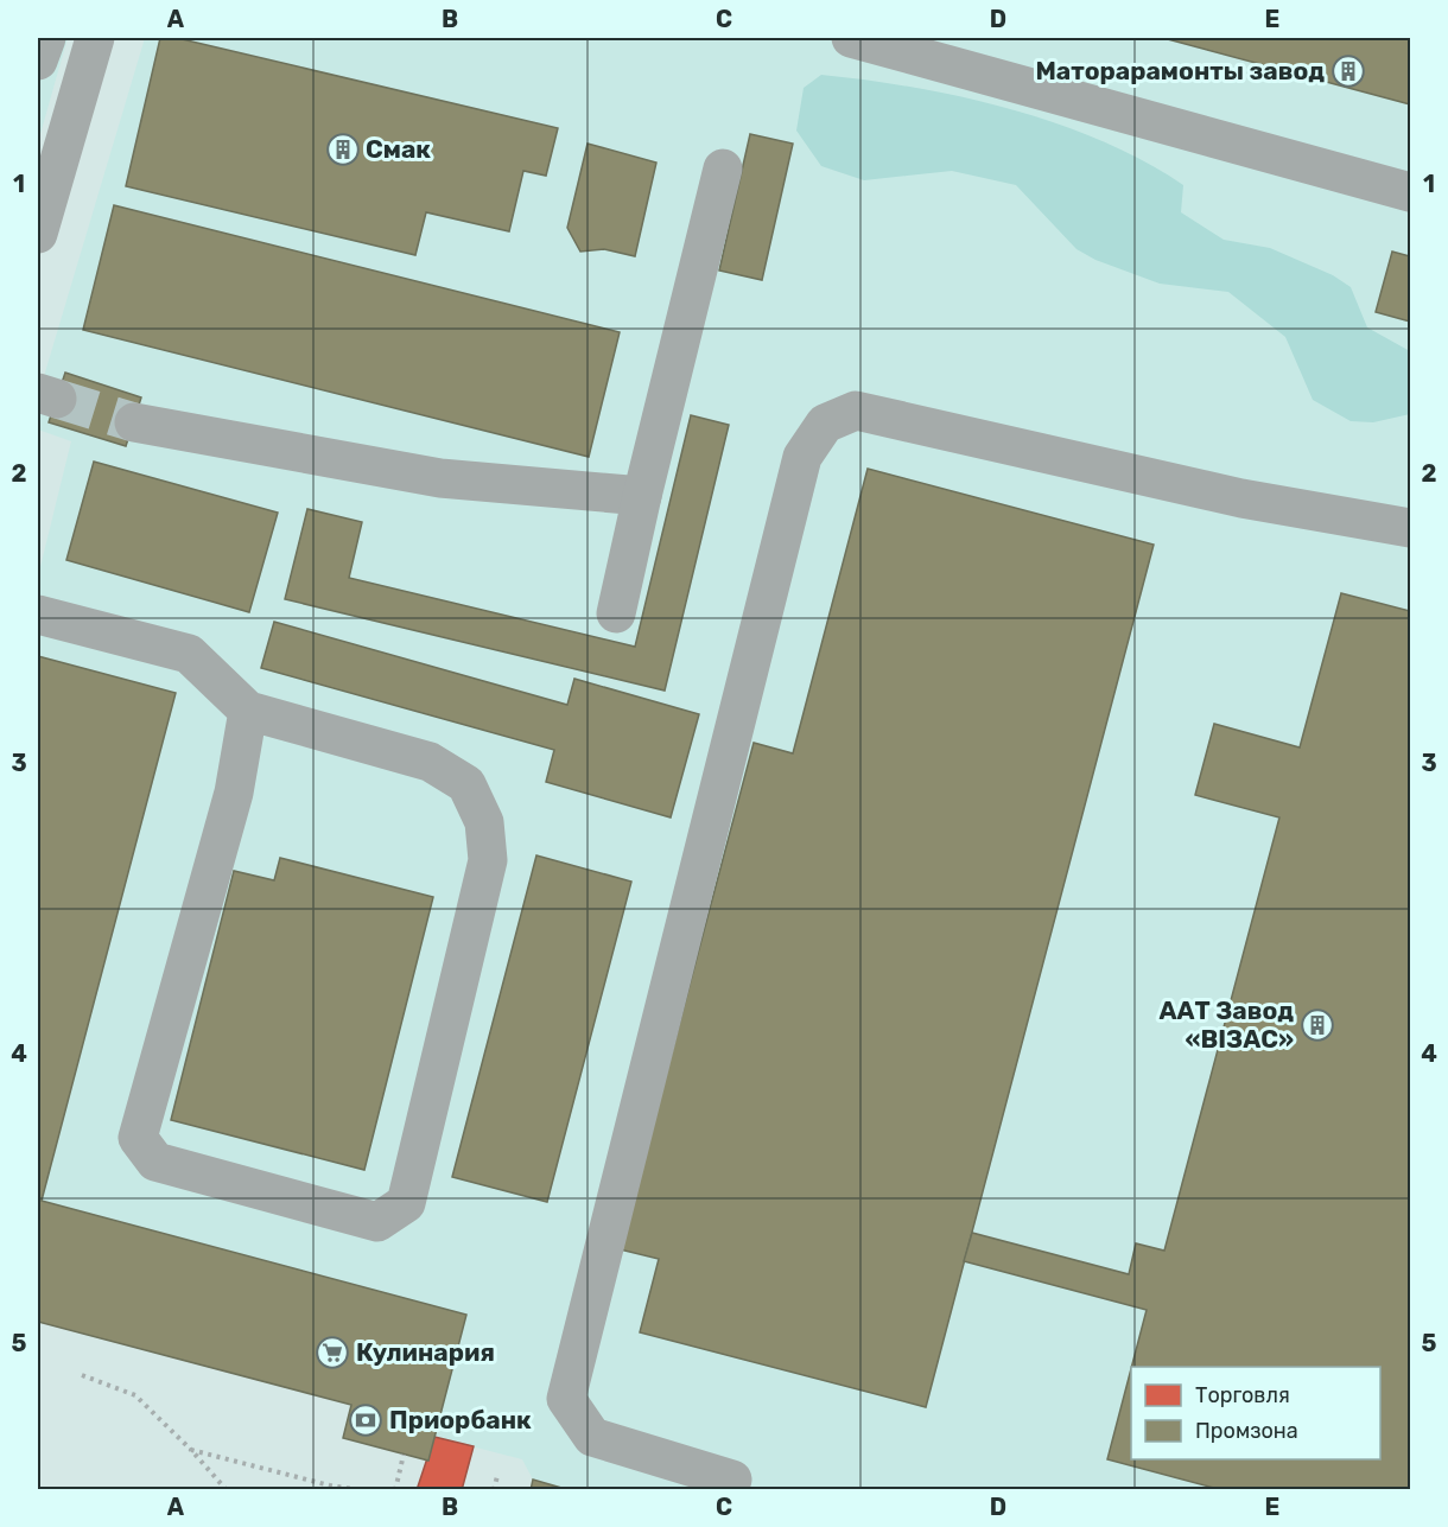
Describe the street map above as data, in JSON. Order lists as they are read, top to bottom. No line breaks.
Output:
{"places":{"building":["Маторарамонты завод","Смак","ААТ Завод «ВІЗАС»"],"supermarket":["Кулинария"],"bank":["Приорбанк"]},"legend":["Торговля","Промзона"],"grid":{"columns":["A","B","C","D","E"],"rows":["1","2","3","4","5"]}}
